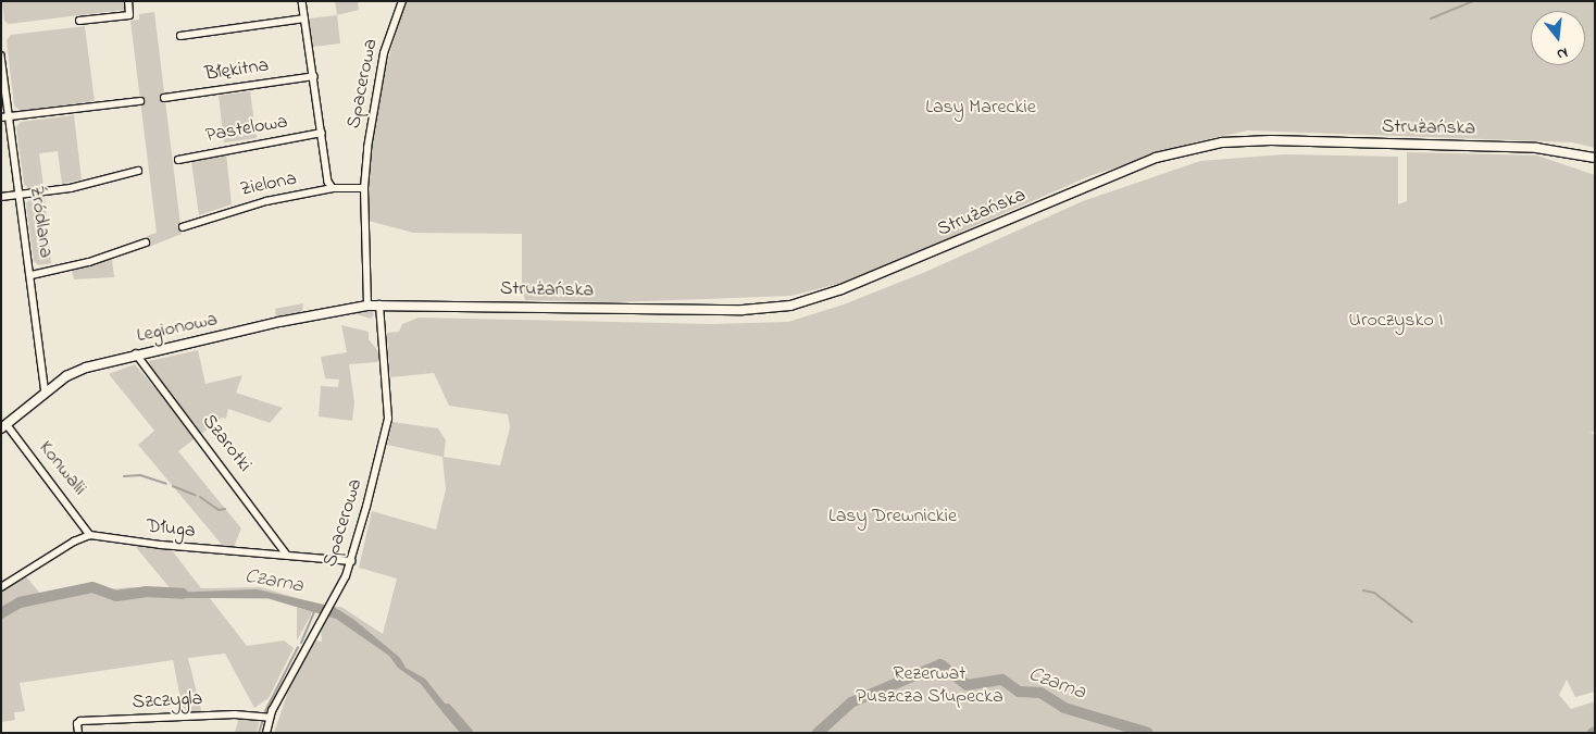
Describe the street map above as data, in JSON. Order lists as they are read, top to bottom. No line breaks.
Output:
{"streets":{"main road":["Strużańska","Legionowa"],"street":["Błękitna","Spacerowa","Pastelowa","Zielona","Źródlana","Szarotki","Konwalii","Długa","Szczygla"]},"crossings":[["Spacerowa","Strużańska"],["Spacerowa","Zielona"],["Spacerowa","Legionowa"],["Spacerowa","Długa"],["Spacerowa","Szczygla"],["Strużańska","Legionowa"],["Źródlana","Legionowa"],["Legionowa","Szarotki"],["Legionowa","Konwalii"],["Szarotki","Długa"],["Konwalii","Długa"]],"water":["Czarna"],"parks":["Lasy Mareckie","Uroczysko I","Lasy Drewnickie","Rezerwat Puszcza Słupecka"],"north":"bottom"}
